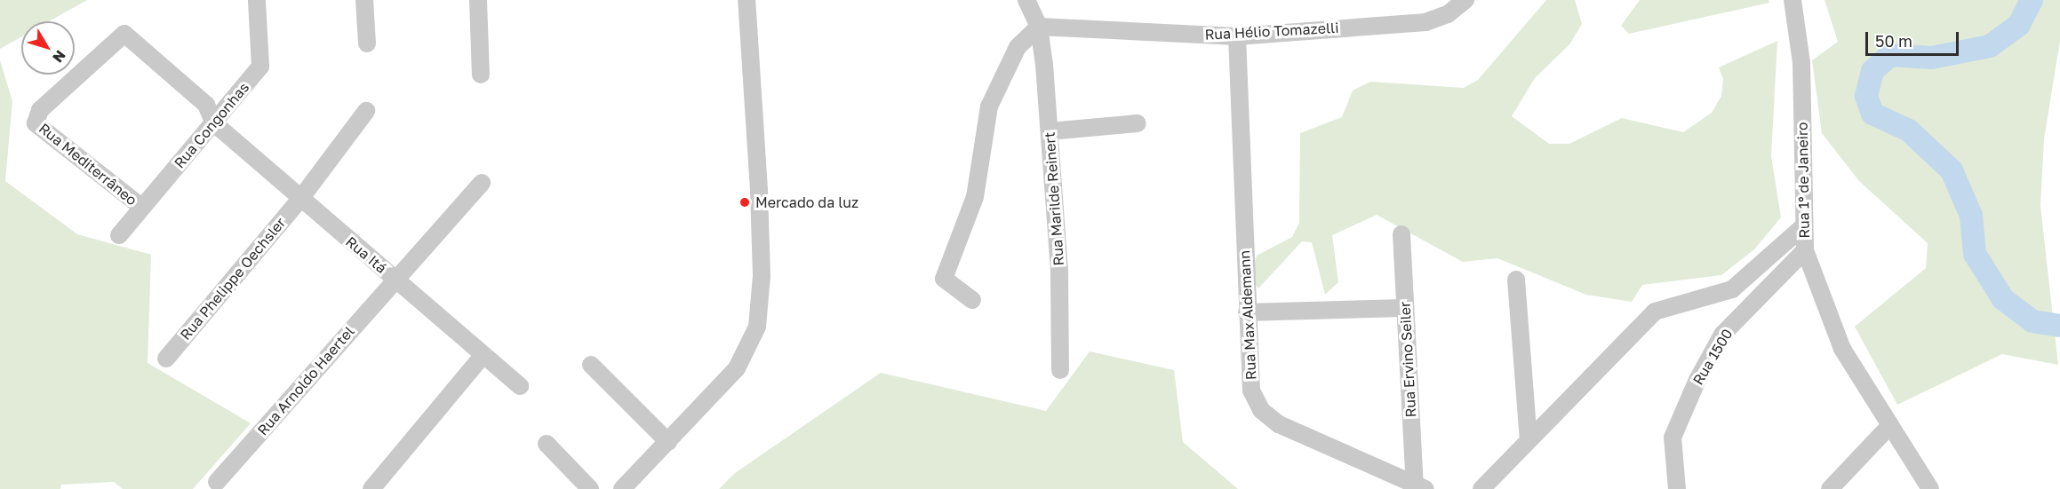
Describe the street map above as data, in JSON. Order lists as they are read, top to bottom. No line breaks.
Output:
{"streets":{"street":["Rua Hélio Tomazelli","Rua Congonhas","Rua Mediterrâneo","Rua 1º de Janeiro","Rua Marilde Reinert","Rua Itá","Rua Phelippe Oechsler","Rua Max Aldemann","Rua 1500","Rua Ervino Seiler","Rua Arnoldo Haertel"]},"crossings":[["Rua Hélio Tomazelli","Rua Marilde Reinert"],["Rua Hélio Tomazelli","Rua Max Aldemann"],["Rua Congonhas","Rua Mediterrâneo"],["Rua Congonhas","Rua Itá"],["Rua Mediterrâneo","Rua Itá"],["Rua 1º de Janeiro","Rua 1500"],["Rua Itá","Rua Phelippe Oechsler"],["Rua Itá","Rua Arnoldo Haertel"],["Rua Max Aldemann","Rua Ervino Seiler"]],"places":["Mercado da luz"],"scale_bar":"50 m","north":"bottom right"}
